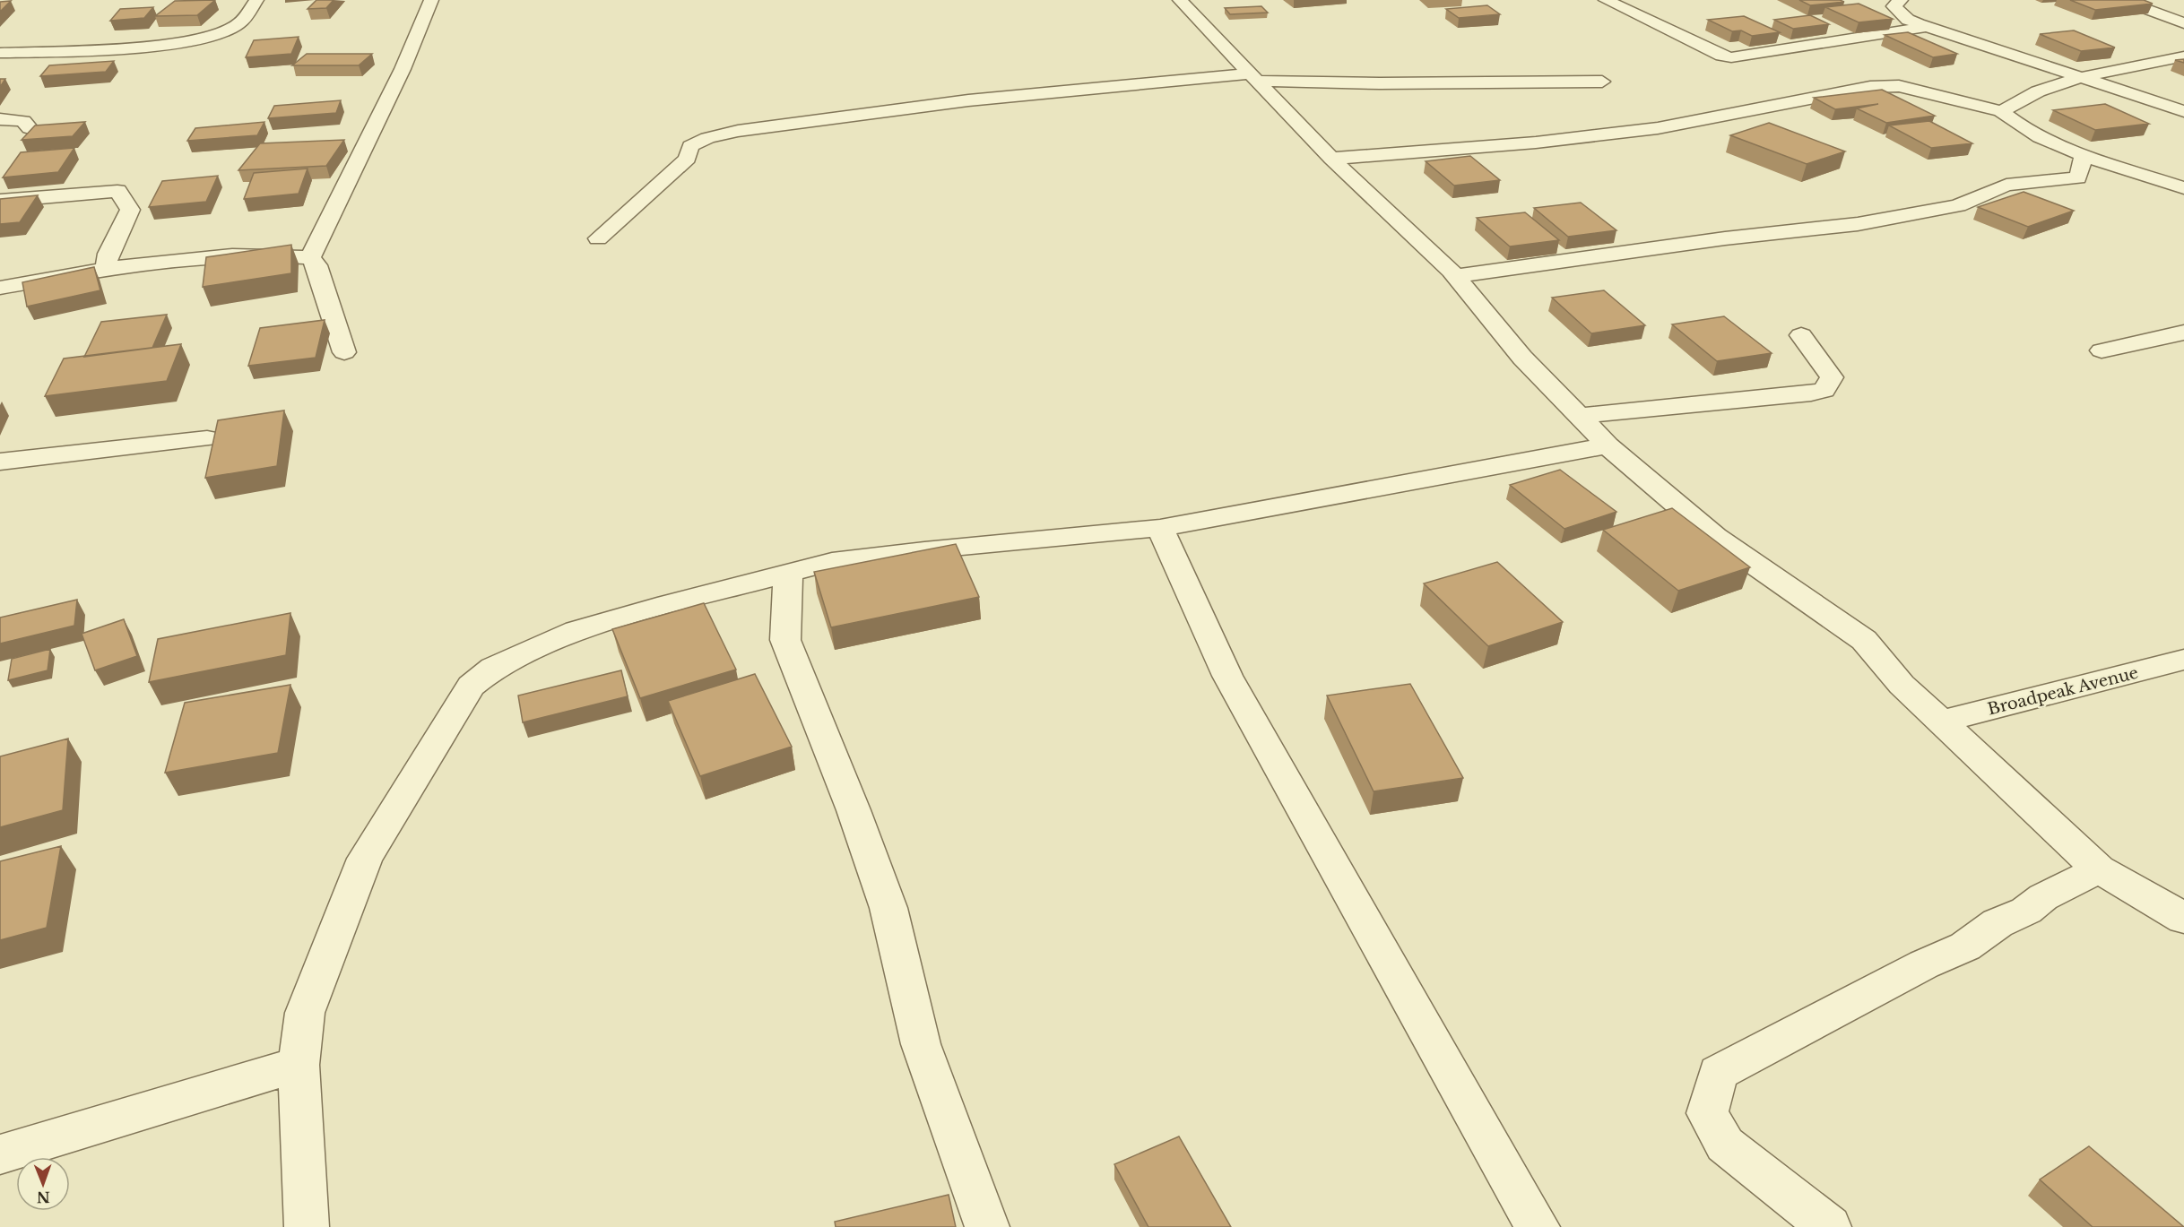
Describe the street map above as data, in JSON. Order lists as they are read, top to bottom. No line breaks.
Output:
{"streets":{"street":["Broadpeak Avenue"]},"north":"bottom"}
